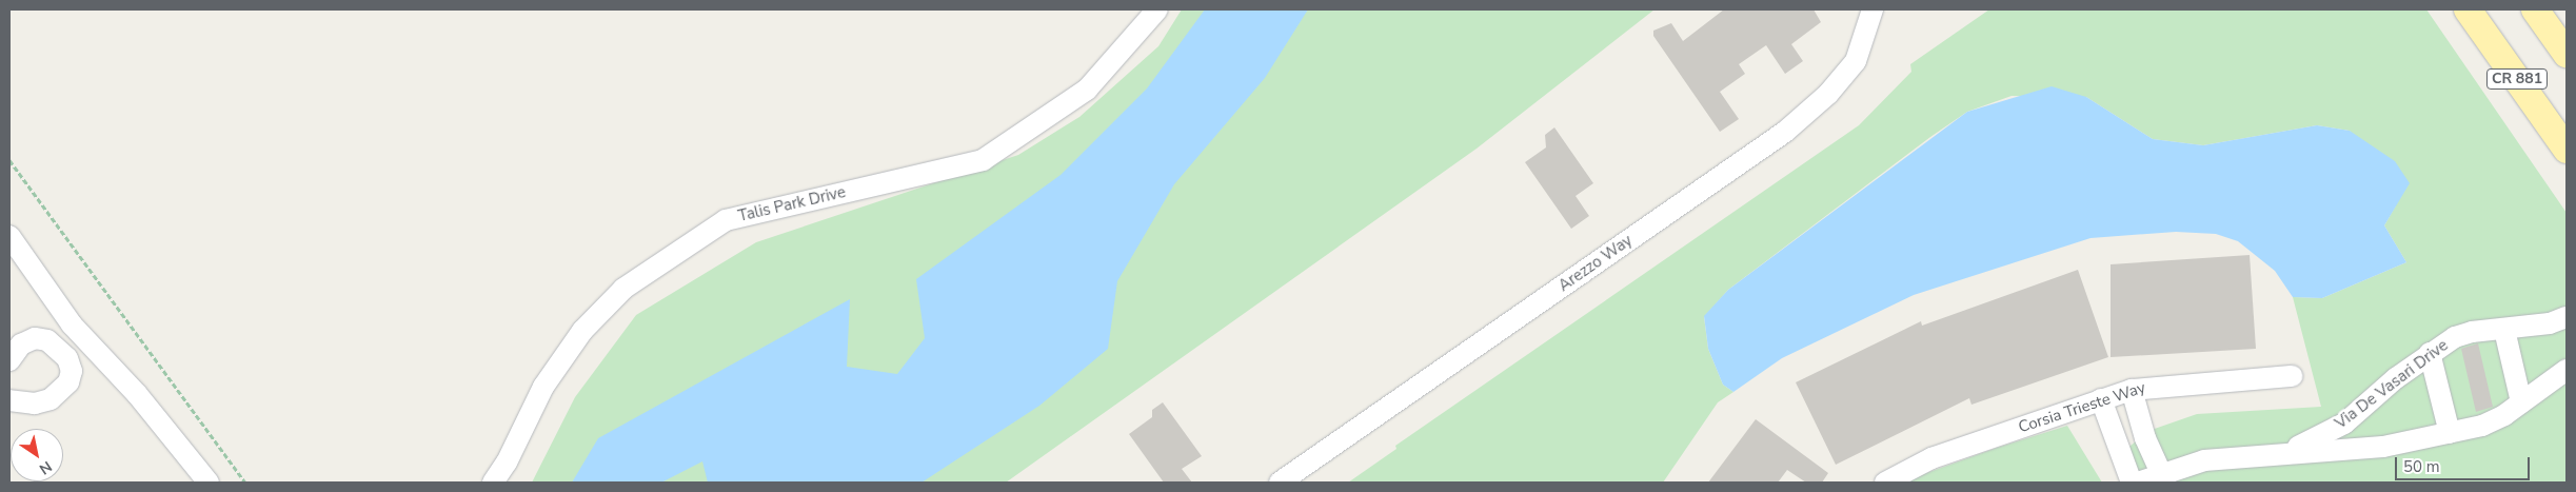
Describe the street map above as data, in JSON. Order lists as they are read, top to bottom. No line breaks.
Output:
{"streets":{"main road":["CR 881"],"street":["Talis Park Drive","Arezzo Way","Via De Vasari Drive","Corsia Trieste Way"]},"scale_bar":"50 m","north":"bottom right"}
